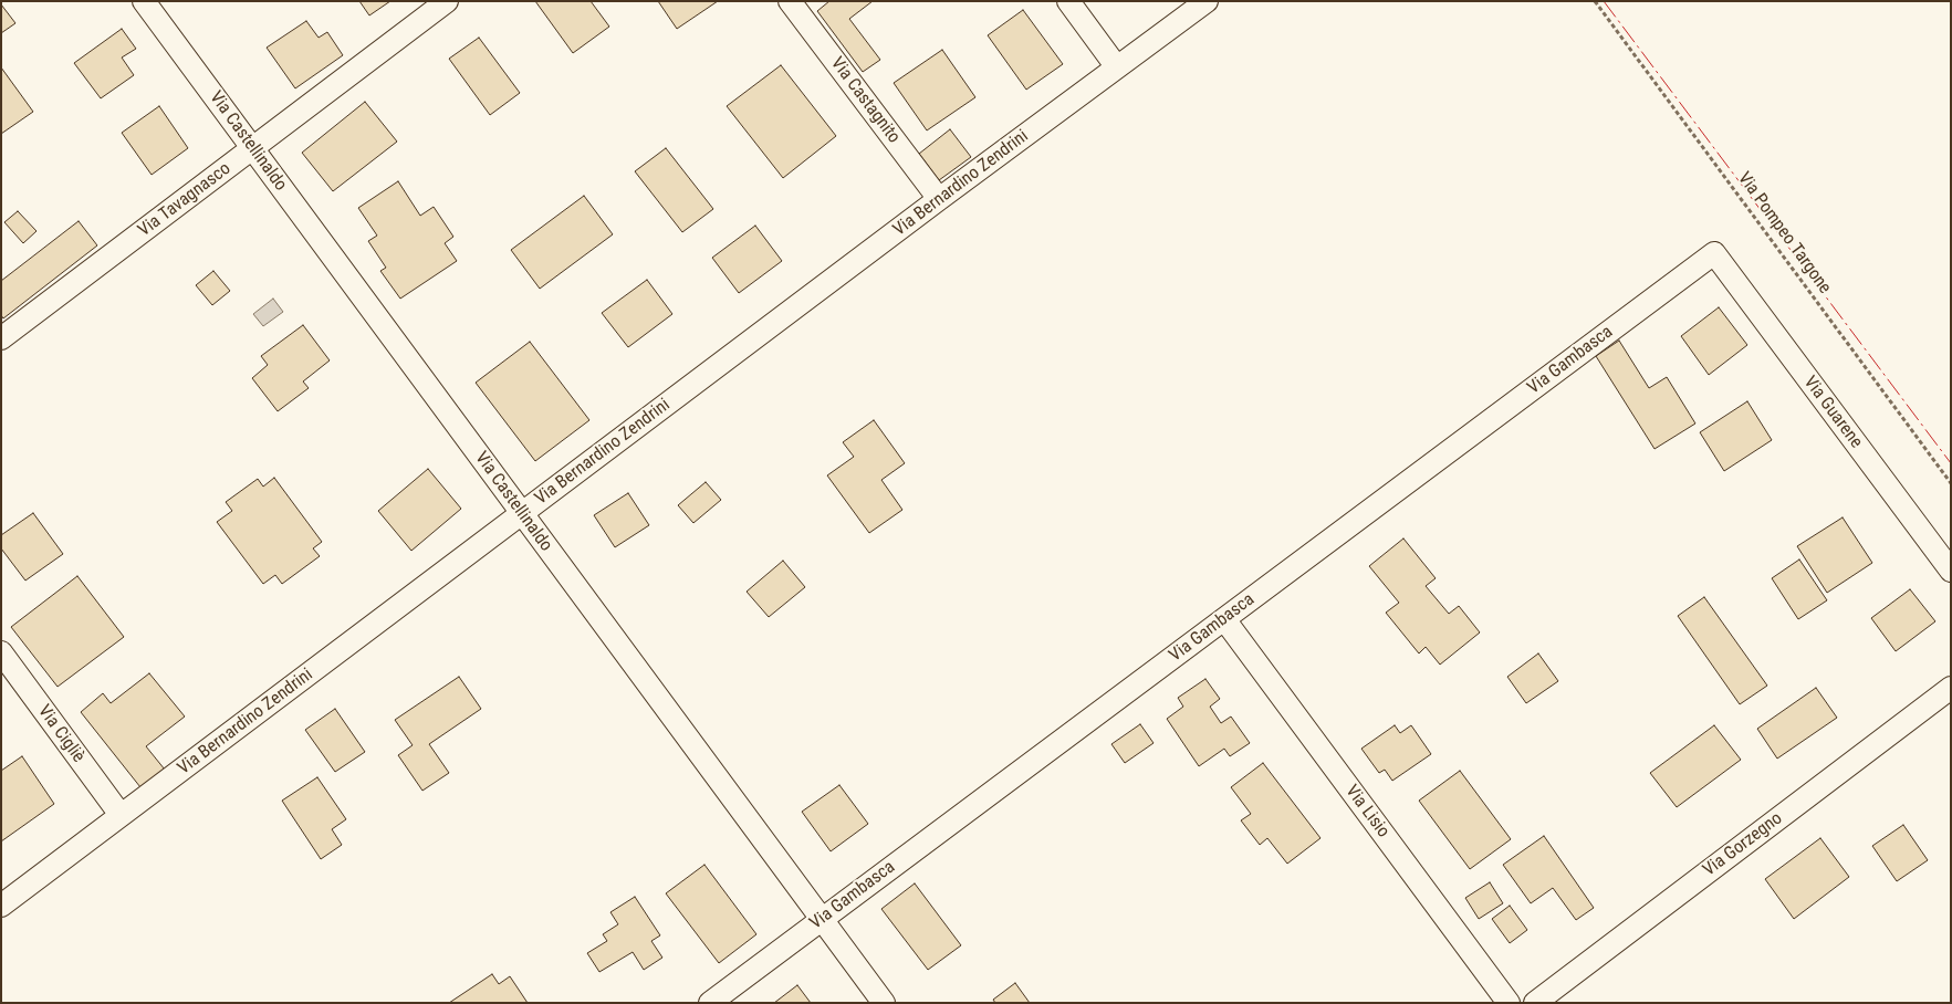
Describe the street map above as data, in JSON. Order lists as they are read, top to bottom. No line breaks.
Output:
{"streets":{"street":["Via Castagnito","Via Castellinaldo","Via Bernardino Zendrini","Via Tavagnasco","Via Gambasca","Via Guarene","Via Cigliè","Via Lisio","Via Gorzegno"],"path":["Via Pompeo Targone"]},"crossings":[["Via Castagnito","Via Bernardino Zendrini"],["Via Castellinaldo","Via Bernardino Zendrini"],["Via Castellinaldo","Via Tavagnasco"],["Via Castellinaldo","Via Gambasca"],["Via Bernardino Zendrini","Via Cigliè"],["Via Gambasca","Via Guarene"],["Via Gambasca","Via Lisio"]]}
